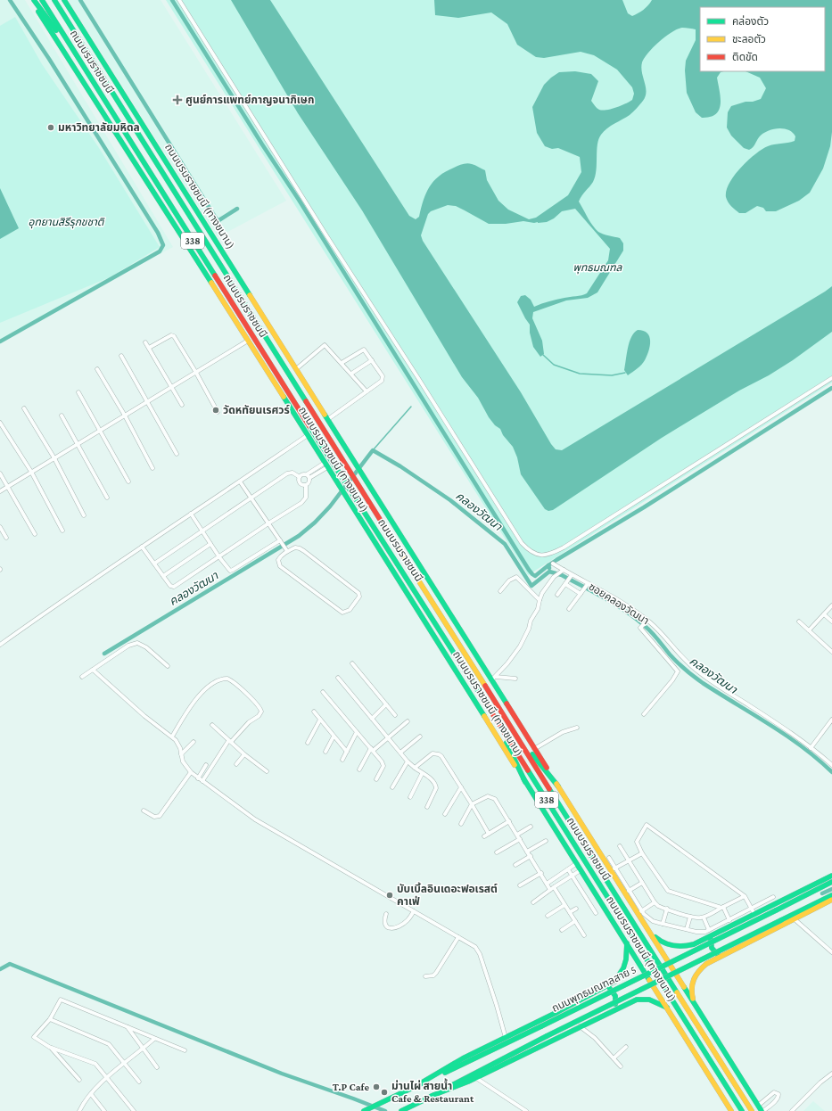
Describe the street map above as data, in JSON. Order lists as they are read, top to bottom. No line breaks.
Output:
{"streets":{"main road":["ถนนบรมราชชนนี","ถนนบรมราชชนนี (ทางขนาน)","338","ถนนพุทธมณฑลสาย 5"],"street":["ซอยคลองวัฒนา"]},"water":["คลองวัฒนา"],"parks":["อุทยานสิรีรุกขชาติ","พุทธมณฑล"],"places":{"health":["ศูนย์การแพทย์กาญจนาภิเษก"],"other":["มหาวิทยาลัยมหิดล","วัดหทัยนเรศวร์","บับเบิ้ลอินเดอะฟอเรสต์ คาเฟ่","T.P Cafe","ม่านไผ่ สายน้ำ Cafe & Restaurant"]},"legend":["คล่องตัว","ชะลอตัว","ติดขัด"]}
